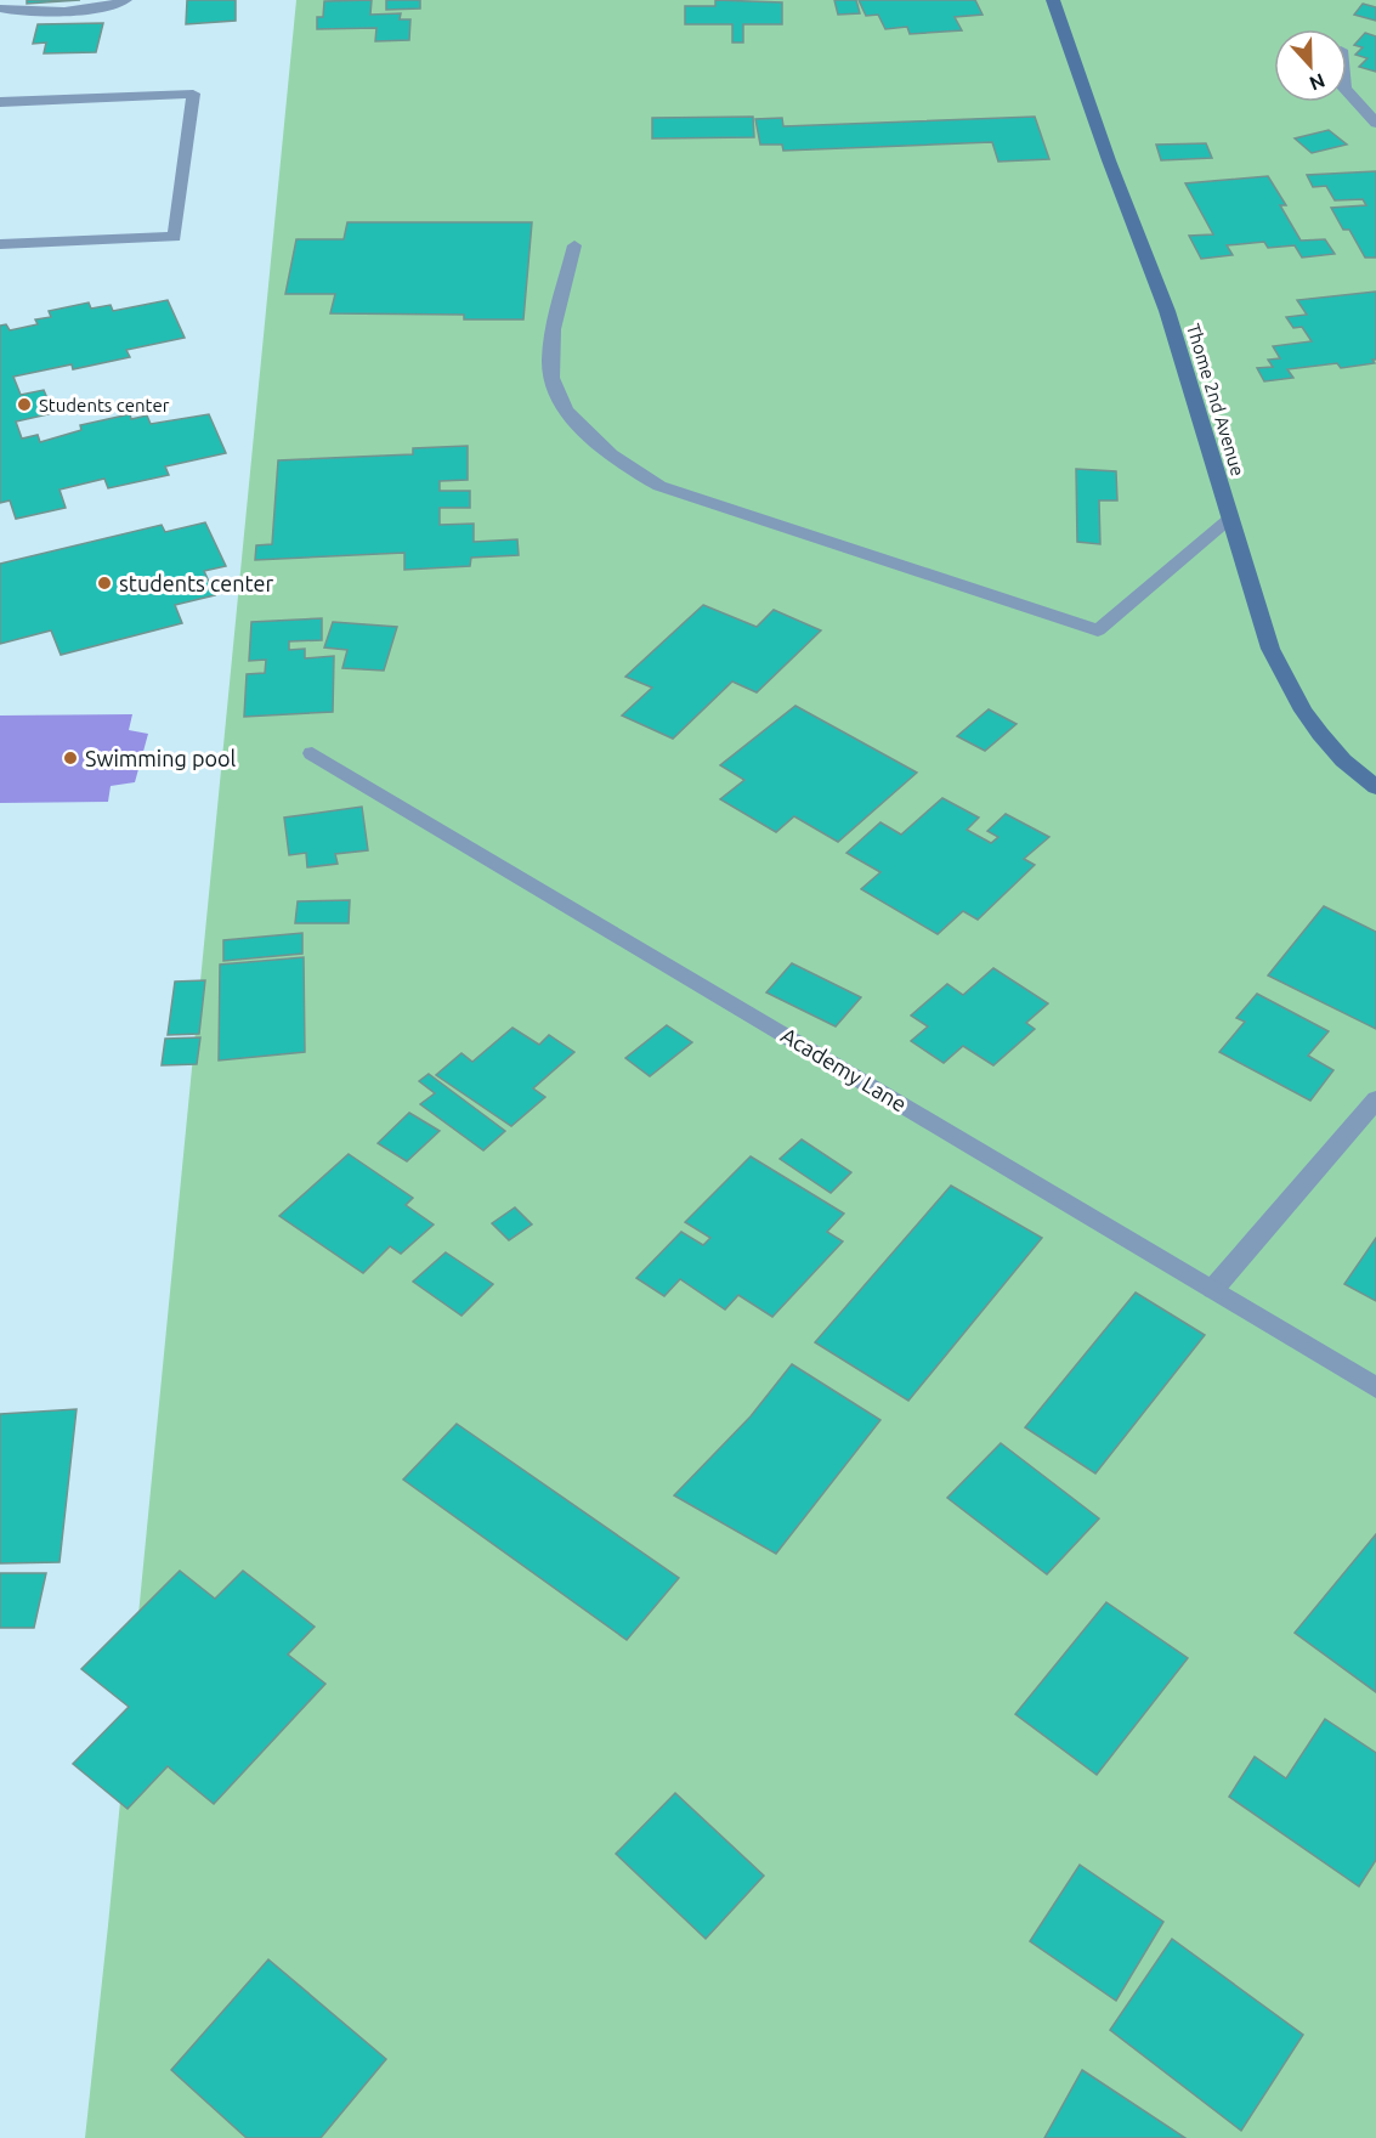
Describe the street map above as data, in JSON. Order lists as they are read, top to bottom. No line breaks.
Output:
{"streets":{"street":["Thome 2nd Avenue","Academy Lane"]},"places":["Students center","students center","Swimming pool"],"north":"bottom"}
